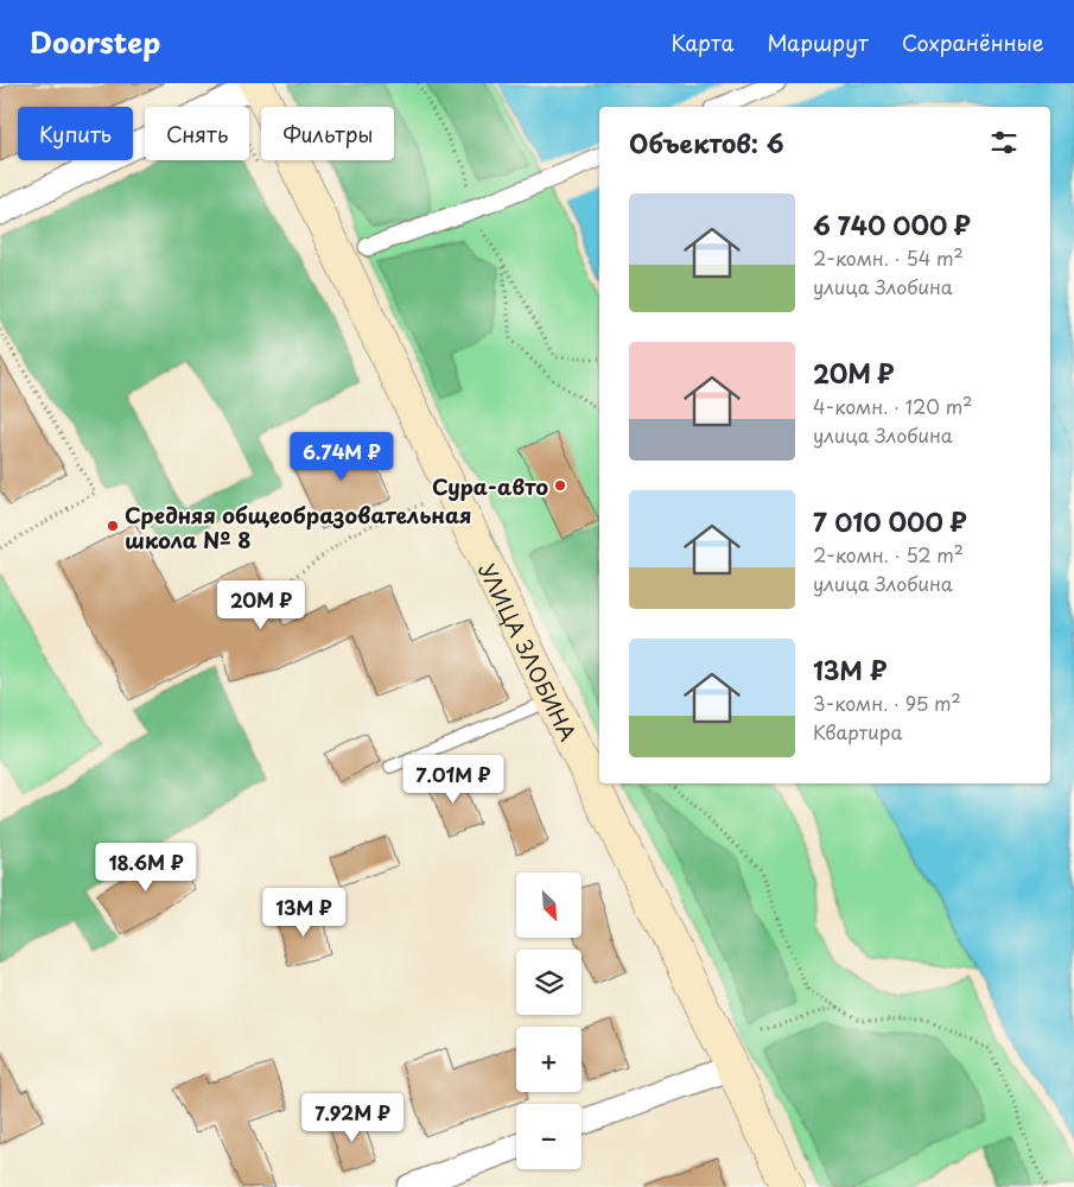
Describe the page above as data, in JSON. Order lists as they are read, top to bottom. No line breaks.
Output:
{"streets":{"main road":["УЛИЦА ЗЛОБИНА"]},"places":["Сура-авто","Средняя общеобразовательная школа № 8"],"north":"bottom right","page":{"header":"Doorstep","nav":["Карта","Маршрут","Сохранённые"],"chip":["Купить","Снять","Фильтры"],"heading":"Объектов: 6","list":[{"name":"6 740 000 ₽","note":"2-комн. · 54 m² · улица Злобина"},{"name":"20M ₽","note":"4-комн. · 120 m² · улица Злобина"},{"name":"7 010 000 ₽","note":"2-комн. · 52 m² · улица Злобина"},{"name":"13M ₽","note":"3-комн. · 95 m² · Квартира"}],"price":["6.74M ₽","20M ₽","7.01M ₽","18.6M ₽","13M ₽","7.92M ₽"],"map_buttons":["+","−"]}}
